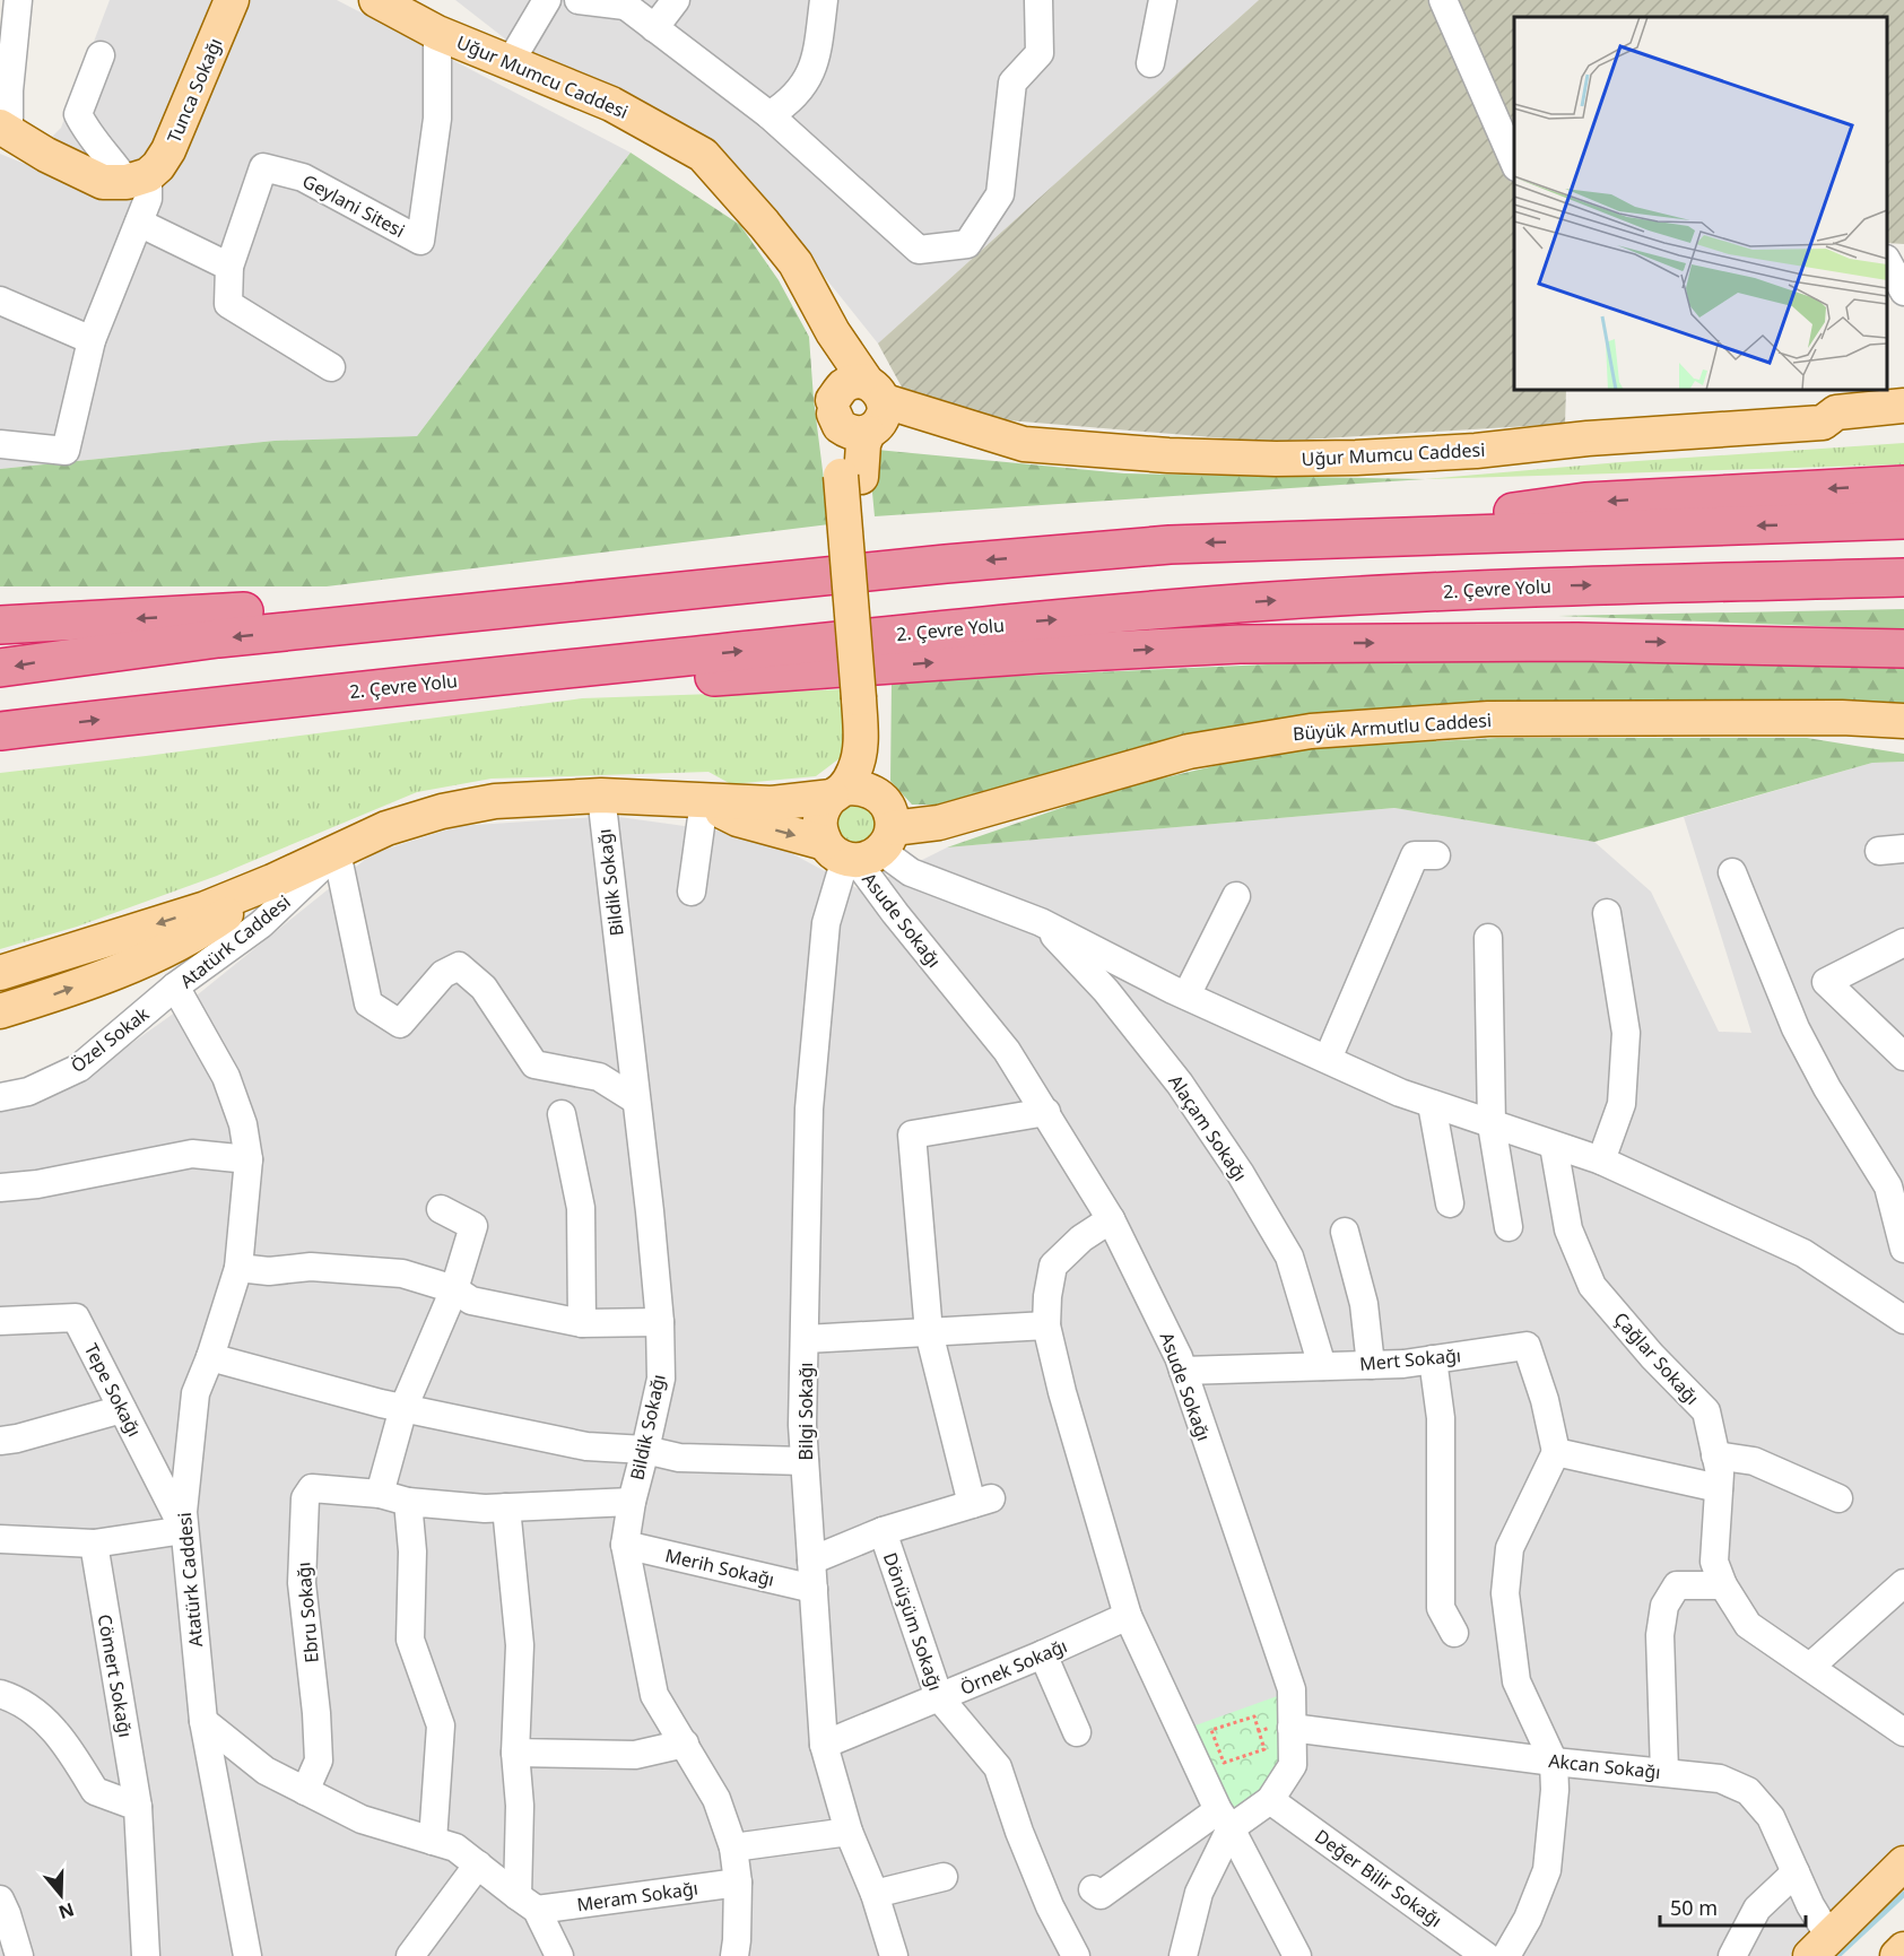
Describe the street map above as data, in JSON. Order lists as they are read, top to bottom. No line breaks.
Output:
{"streets":{"highway":["2. Çevre Yolu"],"main road":["Uğur Mumcu Caddesi","Tunca Sokağı","Büyük Armutlu Caddesi"],"street":["Geylani Sitesi","Bildik Sokağı","Asude Sokağı","Atatürk Caddesi","Özel Sokak","Alaçam Sokağı","Çağlar Sokağı","Mert Sokağı","Tepe Sokağı","Bilgi Sokağı","Merih Sokağı","Ebru Sokağı","Dönüşüm Sokağı","Örnek Sokağı","Cömert Sokağı","Akcan Sokağı","Değer Bilir Sokağı","Meram Sokağı"]},"crossings":[["Uğur Mumcu Caddesi","Geylani Sitesi"],["Büyük Armutlu Caddesi","Asude Sokağı"],["Büyük Armutlu Caddesi","Bilgi Sokağı"],["Bildik Sokağı","Merih Sokağı"],["Bildik Sokağı","Ebru Sokağı"],["Bildik Sokağı","Meram Sokağı"],["Asude Sokağı","Mert Sokağı"],["Asude Sokağı","Bilgi Sokağı"],["Asude Sokağı","Akcan Sokağı"],["Asude Sokağı","Değer Bilir Sokağı"],["Atatürk Caddesi","Özel Sokak"],["Atatürk Caddesi","Tepe Sokağı"],["Alaçam Sokağı","Mert Sokağı"],["Bilgi Sokağı","Merih Sokağı"],["Bilgi Sokağı","Dönüşüm Sokağı"],["Bilgi Sokağı","Örnek Sokağı"],["Dönüşüm Sokağı","Örnek Sokağı"]],"scale_bar":"50 m","north":"bottom"}
